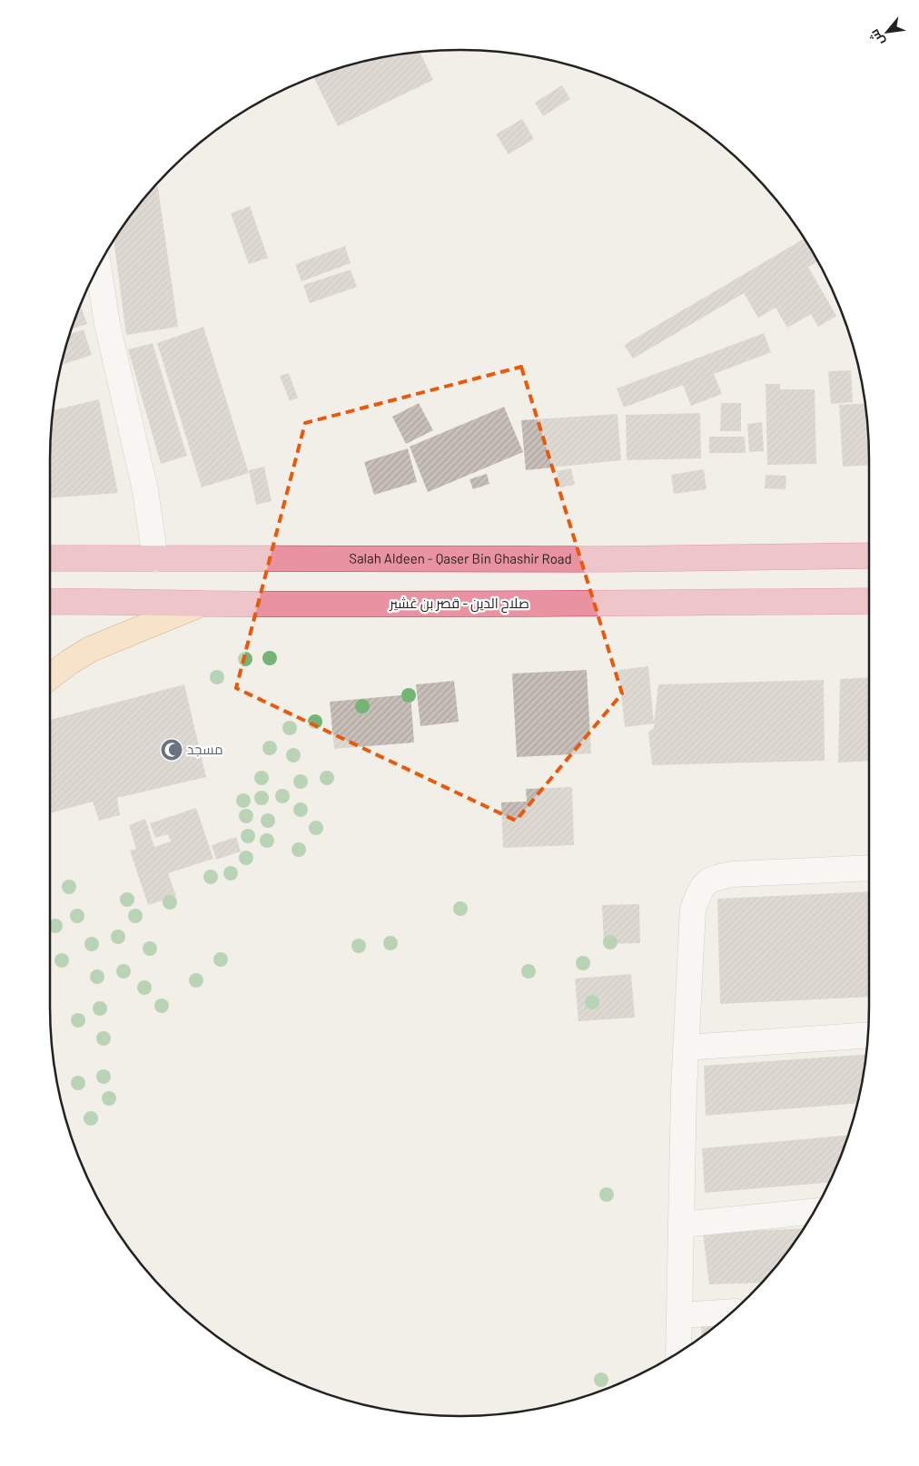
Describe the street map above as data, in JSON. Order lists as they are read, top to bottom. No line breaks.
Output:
{"streets":{"highway":["Salah Aldeen - Qaser Bin Ghashir Road","صلاح الدين - قصر بن غشير"]},"places":{"mosque":["مسجد"]},"north":"bottom left"}
